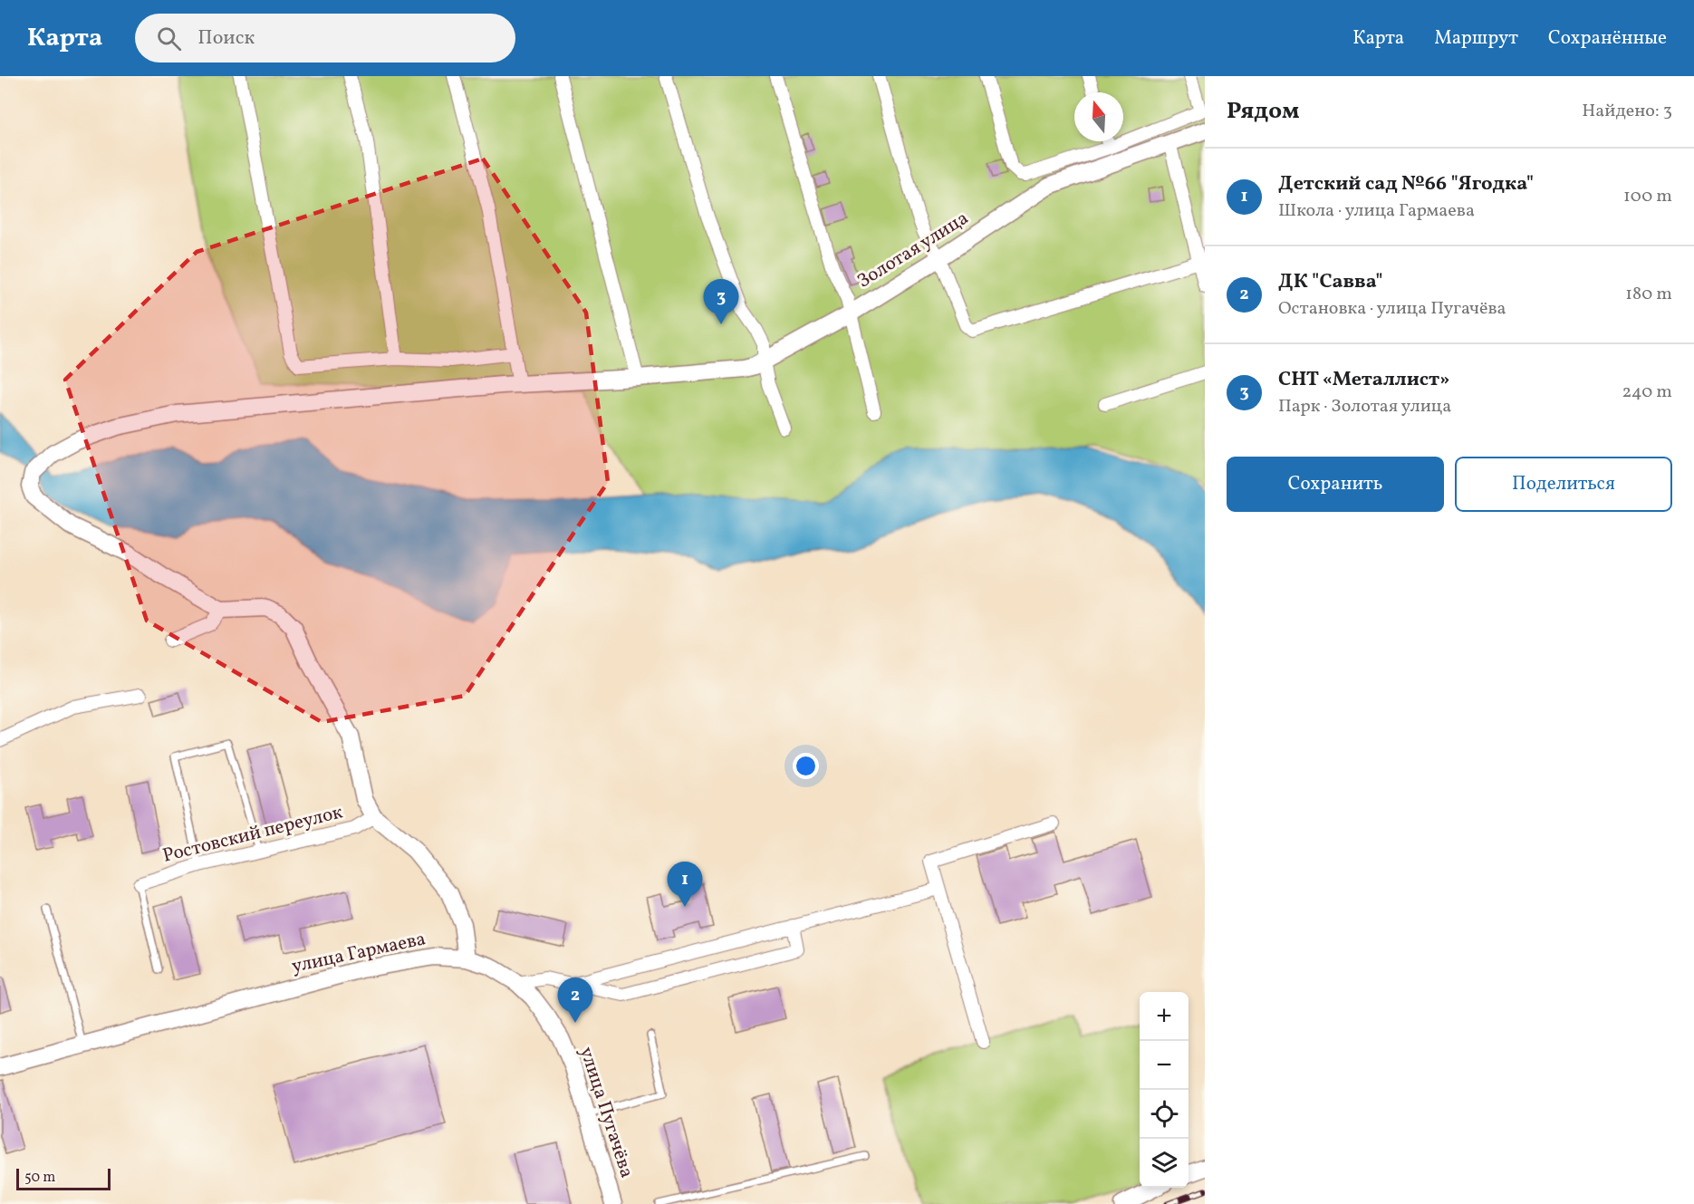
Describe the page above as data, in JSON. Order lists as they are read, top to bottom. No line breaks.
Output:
{"streets":{"street":["Золотая улица","Ростовский переулок","улица Гармаева","улица Пугачёва"]},"crossings":[["улица Гармаева","улица Пугачёва"]],"scale_bar":"50 m","north":"top","page":{"header":"Карта","search":"Поиск","nav":["Карта","Маршрут","Сохранённые"],"heading":["Рядом","Найдено: 3"],"list":[{"mark":"1","name":"Детский сад №66 \"Ягодка\"","note":"Школа · улица Гармаева","value":"100 m"},{"mark":"2","name":"ДК \"Савва\"","note":"Остановка · улица Пугачёва","value":"180 m"},{"mark":"3","name":"СНТ «Металлист»","note":"Парк · Золотая улица","value":"240 m"}],"pins":["3","1","2"],"buttons":["Сохранить","Поделиться"],"map_buttons":["+","−"],"scale":"50 m"}}
